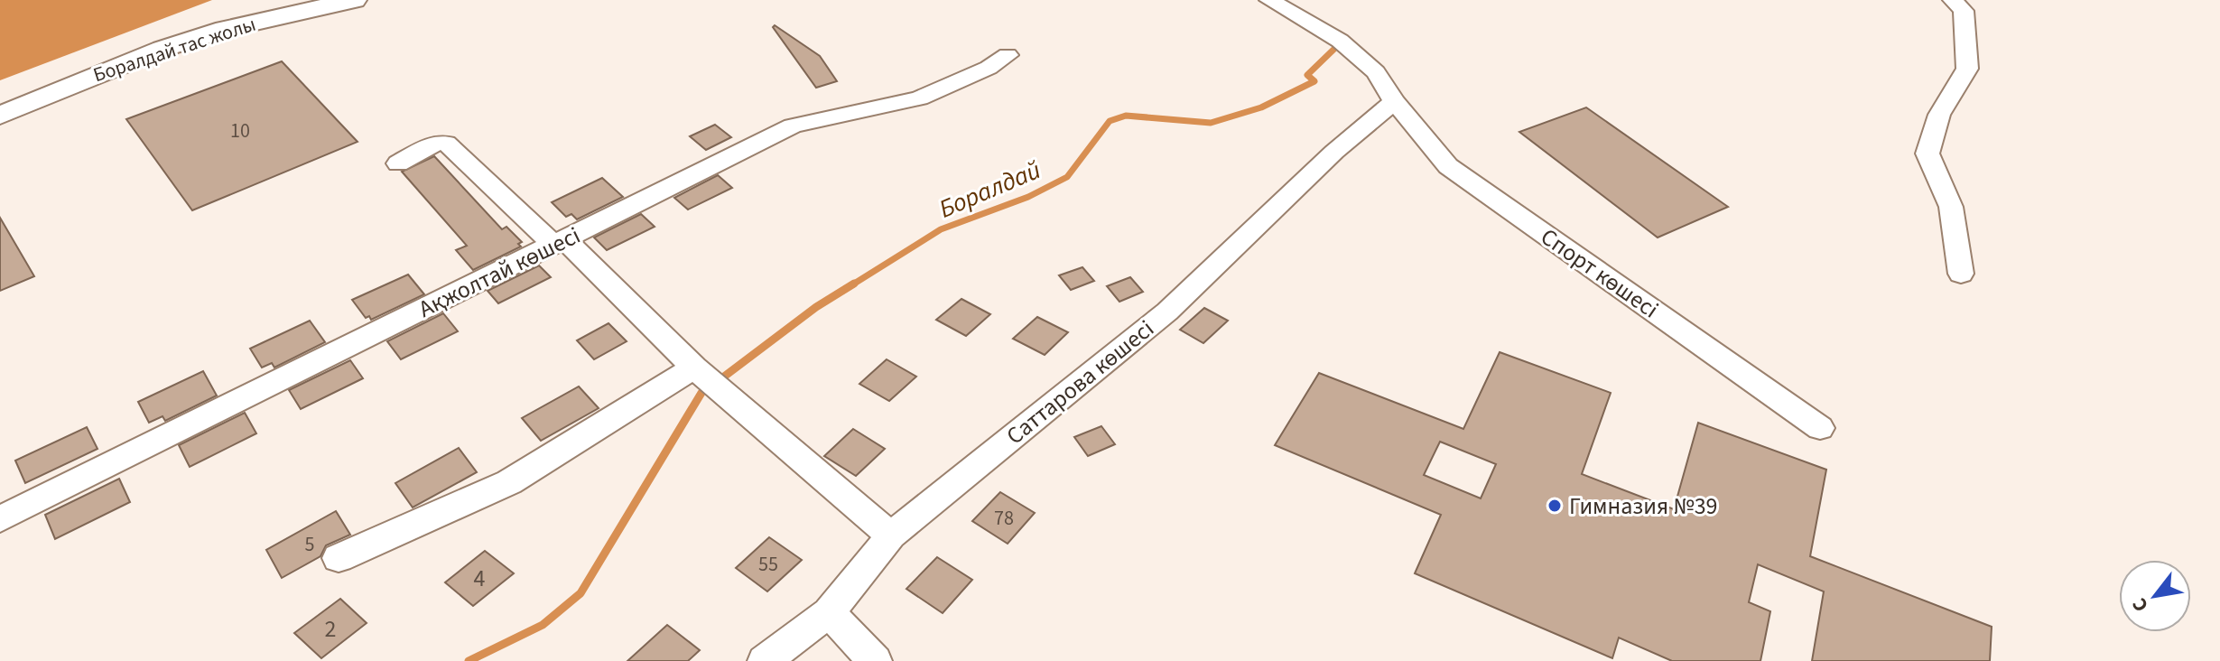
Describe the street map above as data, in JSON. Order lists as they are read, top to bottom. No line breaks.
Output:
{"streets":{"main road":["Боралдай тас жолы"],"street":["Ақжолтай көшесі","Спорт көшесі","Саттарова көшесі"]},"crossings":[["Спорт көшесі","Саттарова көшесі"]],"water":["Боралдай"],"places":["Гимназия №39"],"house_numbers":["10","78","5","55","4","2"],"north":"bottom left"}
